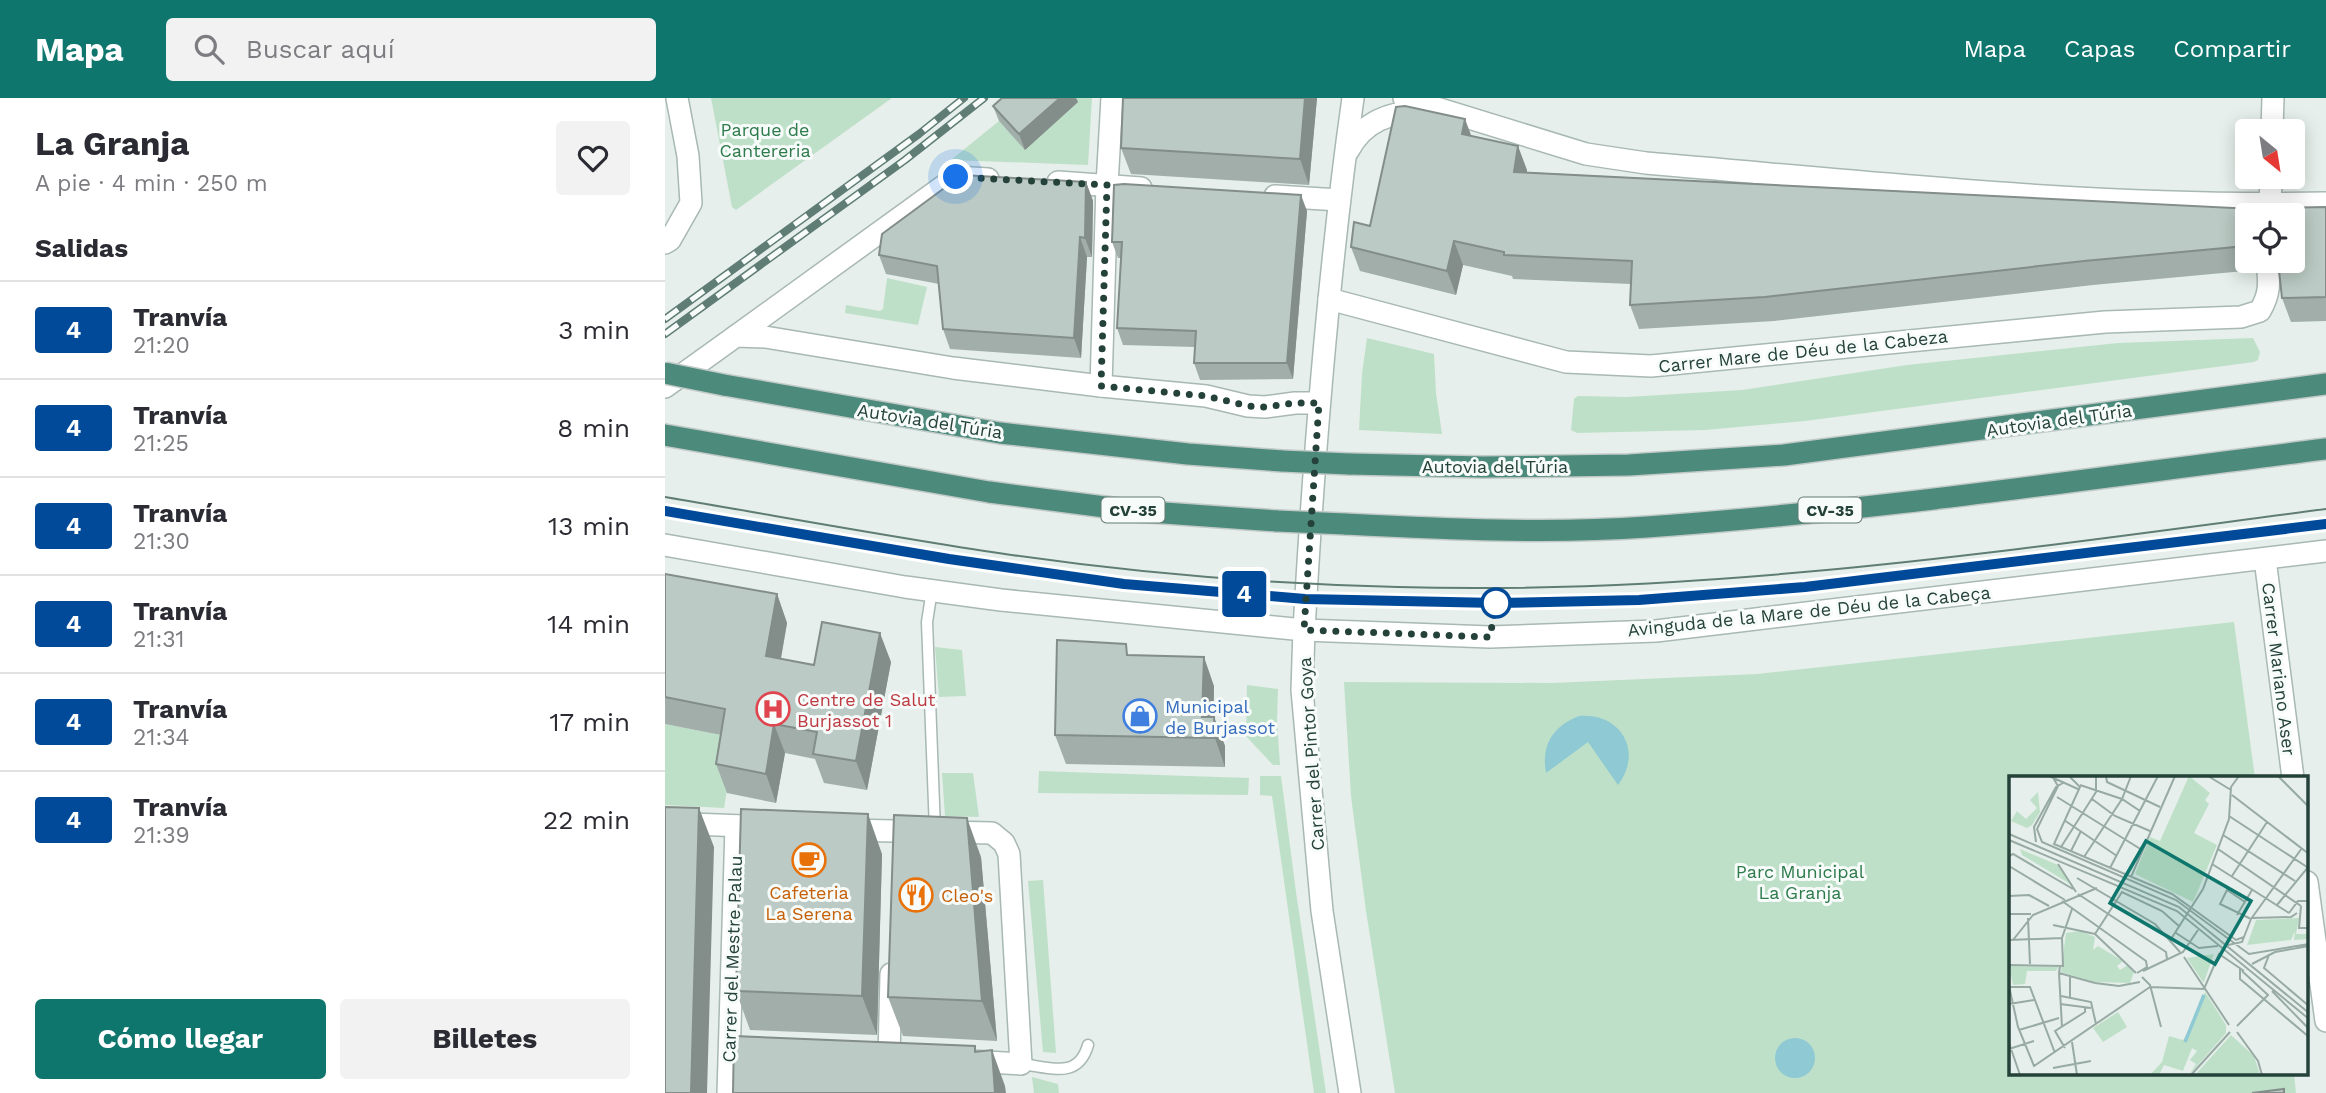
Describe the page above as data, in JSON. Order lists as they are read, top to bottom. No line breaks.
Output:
{"streets":{"highway":["Autovia del Túria","CV-35"],"street":["Carrer Mare de Déu de la Cabeza","Avinguda de la Mare de Déu de la Cabeça","Carrer Mariano Aser","Carrer del Pintor Goya","Carrer del Mestre Palau"]},"crossings":[["Carrer Mare de Déu de la Cabeza","Carrer del Pintor Goya"],["Avinguda de la Mare de Déu de la Cabeça","Carrer Mariano Aser"],["Avinguda de la Mare de Déu de la Cabeça","Carrer del Pintor Goya"]],"parks":["Parque de Cantereria","Parc Municipal La Granja"],"places":{"hospital":["Centre de Salut Burjassot 1"],"shop":["Municipal de Burjassot"],"cafe":["Cafeteria La Serena"],"restaurant":["Cleo's"]},"lines":["tram line 4"],"north":"bottom right","page":{"header":"Mapa","search":"Buscar aquí","nav":["Mapa","Capas","Compartir"],"heading":[["La Granja","A pie · 4 min · 250 m"],"Salidas"],"on_map":"4","list":[{"mark":"4","name":"Tranvía","note":"21:20","value":"3 min"},{"mark":"4","name":"Tranvía","note":"21:25","value":"8 min"},{"mark":"4","name":"Tranvía","note":"21:30","value":"13 min"},{"mark":"4","name":"Tranvía","note":"21:31","value":"14 min"},{"mark":"4","name":"Tranvía","note":"21:34","value":"17 min"},{"mark":"4","name":"Tranvía","note":"21:39","value":"22 min"}],"buttons":["Cómo llegar","Billetes"]}}
